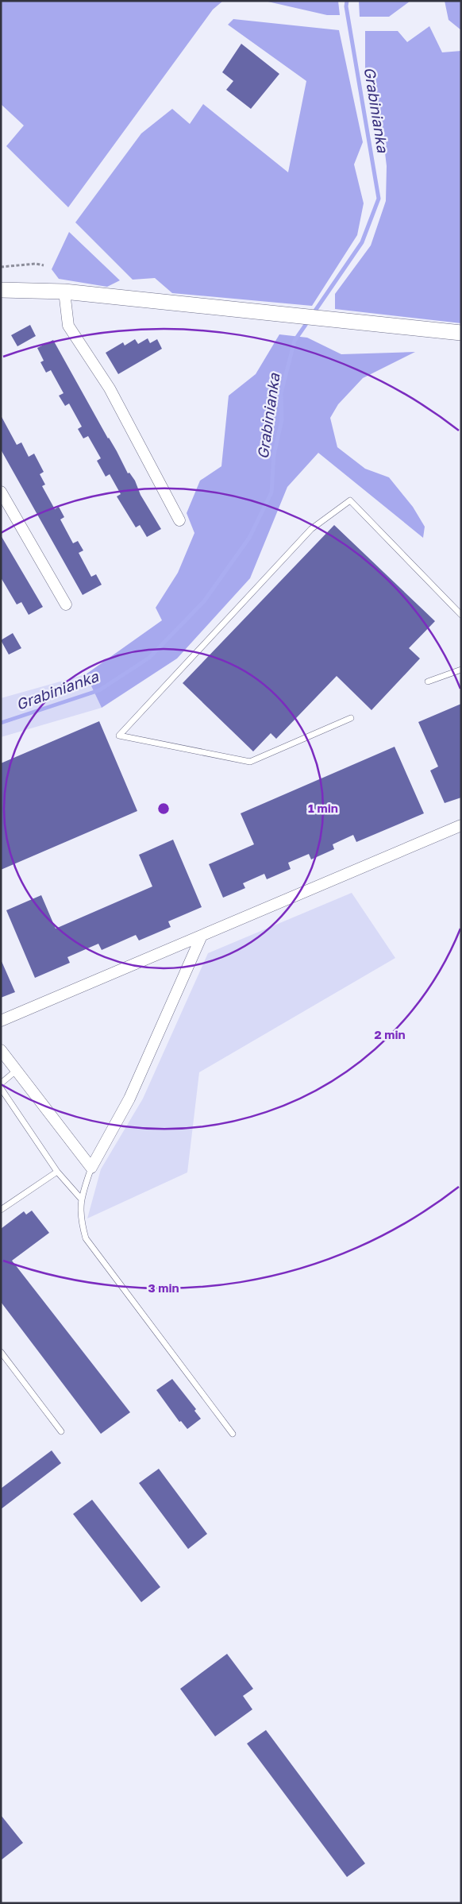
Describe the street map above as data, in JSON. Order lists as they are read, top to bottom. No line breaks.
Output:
{"water":["Grabinianka"],"rings":["1 min","2 min","3 min"]}
